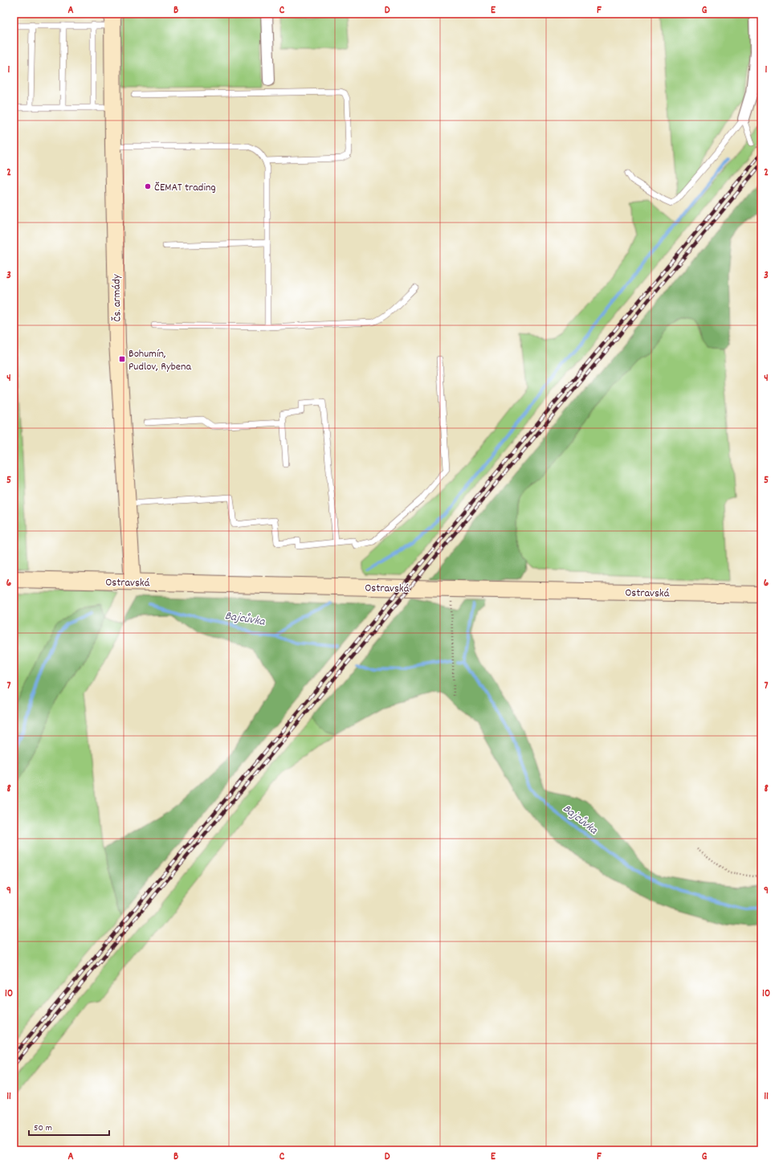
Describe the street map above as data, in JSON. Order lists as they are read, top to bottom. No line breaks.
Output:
{"streets":{"main road":["Čs. armády","Ostravská"]},"crossings":[["Čs. armády","Ostravská"]],"water":["Bajcůvka"],"places":{"other":["ČEMAT trading"],"transit":["Bohumín, Pudlov, Rybena"]},"scale_bar":"50 m","grid":{"columns":["A","B","C","D","E","F","G"],"rows":["1","2","3","4","5","6","7","8","9","10","11"]}}
